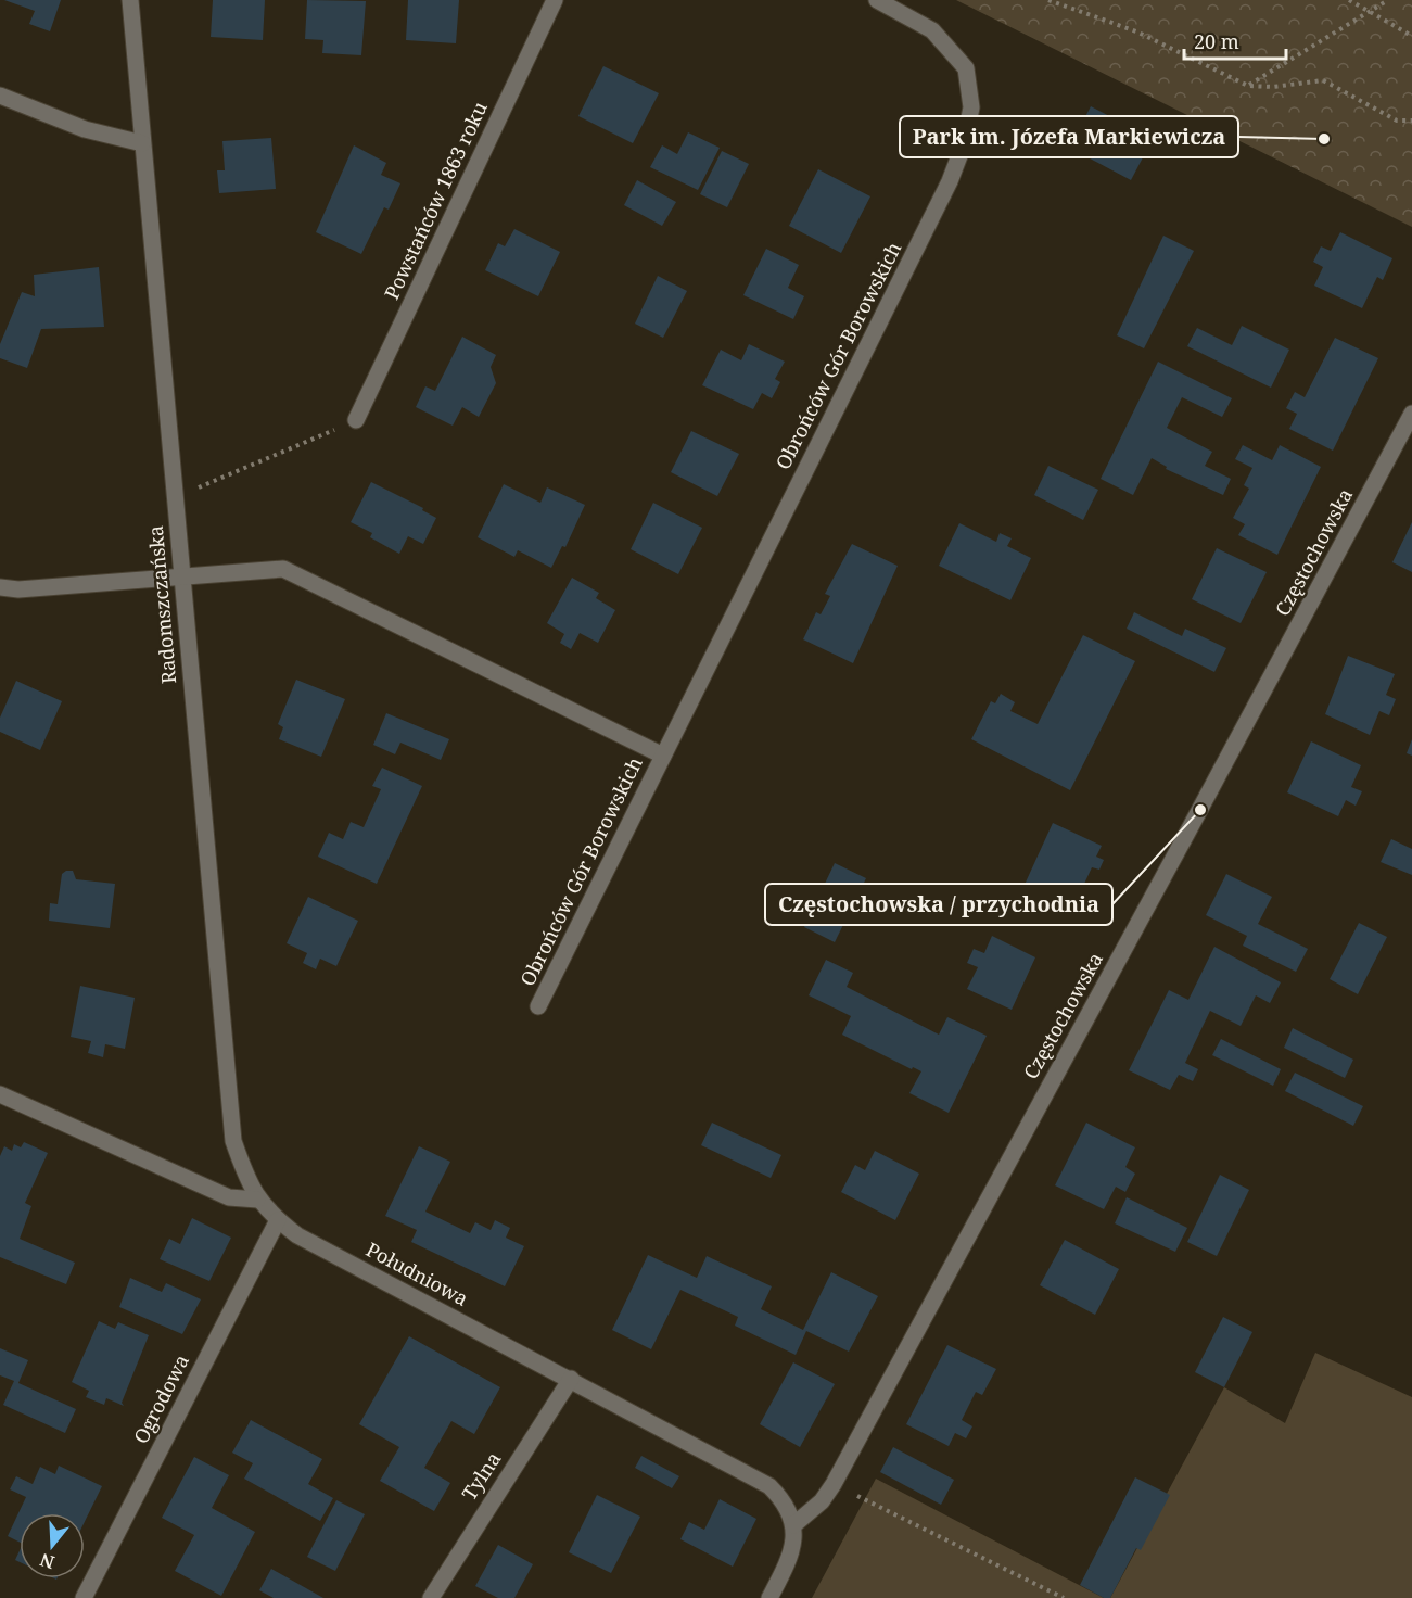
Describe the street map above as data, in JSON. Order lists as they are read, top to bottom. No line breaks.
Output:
{"streets":{"street":["Powstańców 1863 roku","Obrońców Gór Borowskich","Częstochowska","Radomszczańska","Południowa","Ogrodowa","Tylna"]},"crossings":[["Obrońców Gór Borowskich","Radomszczańska"],["Częstochowska","Południowa"],["Radomszczańska","Południowa"],["Południowa","Ogrodowa"],["Południowa","Tylna"]],"places":["Park im. Józefa Markiewicza","Częstochowska / przychodnia"],"scale_bar":"20 m","north":"bottom"}
